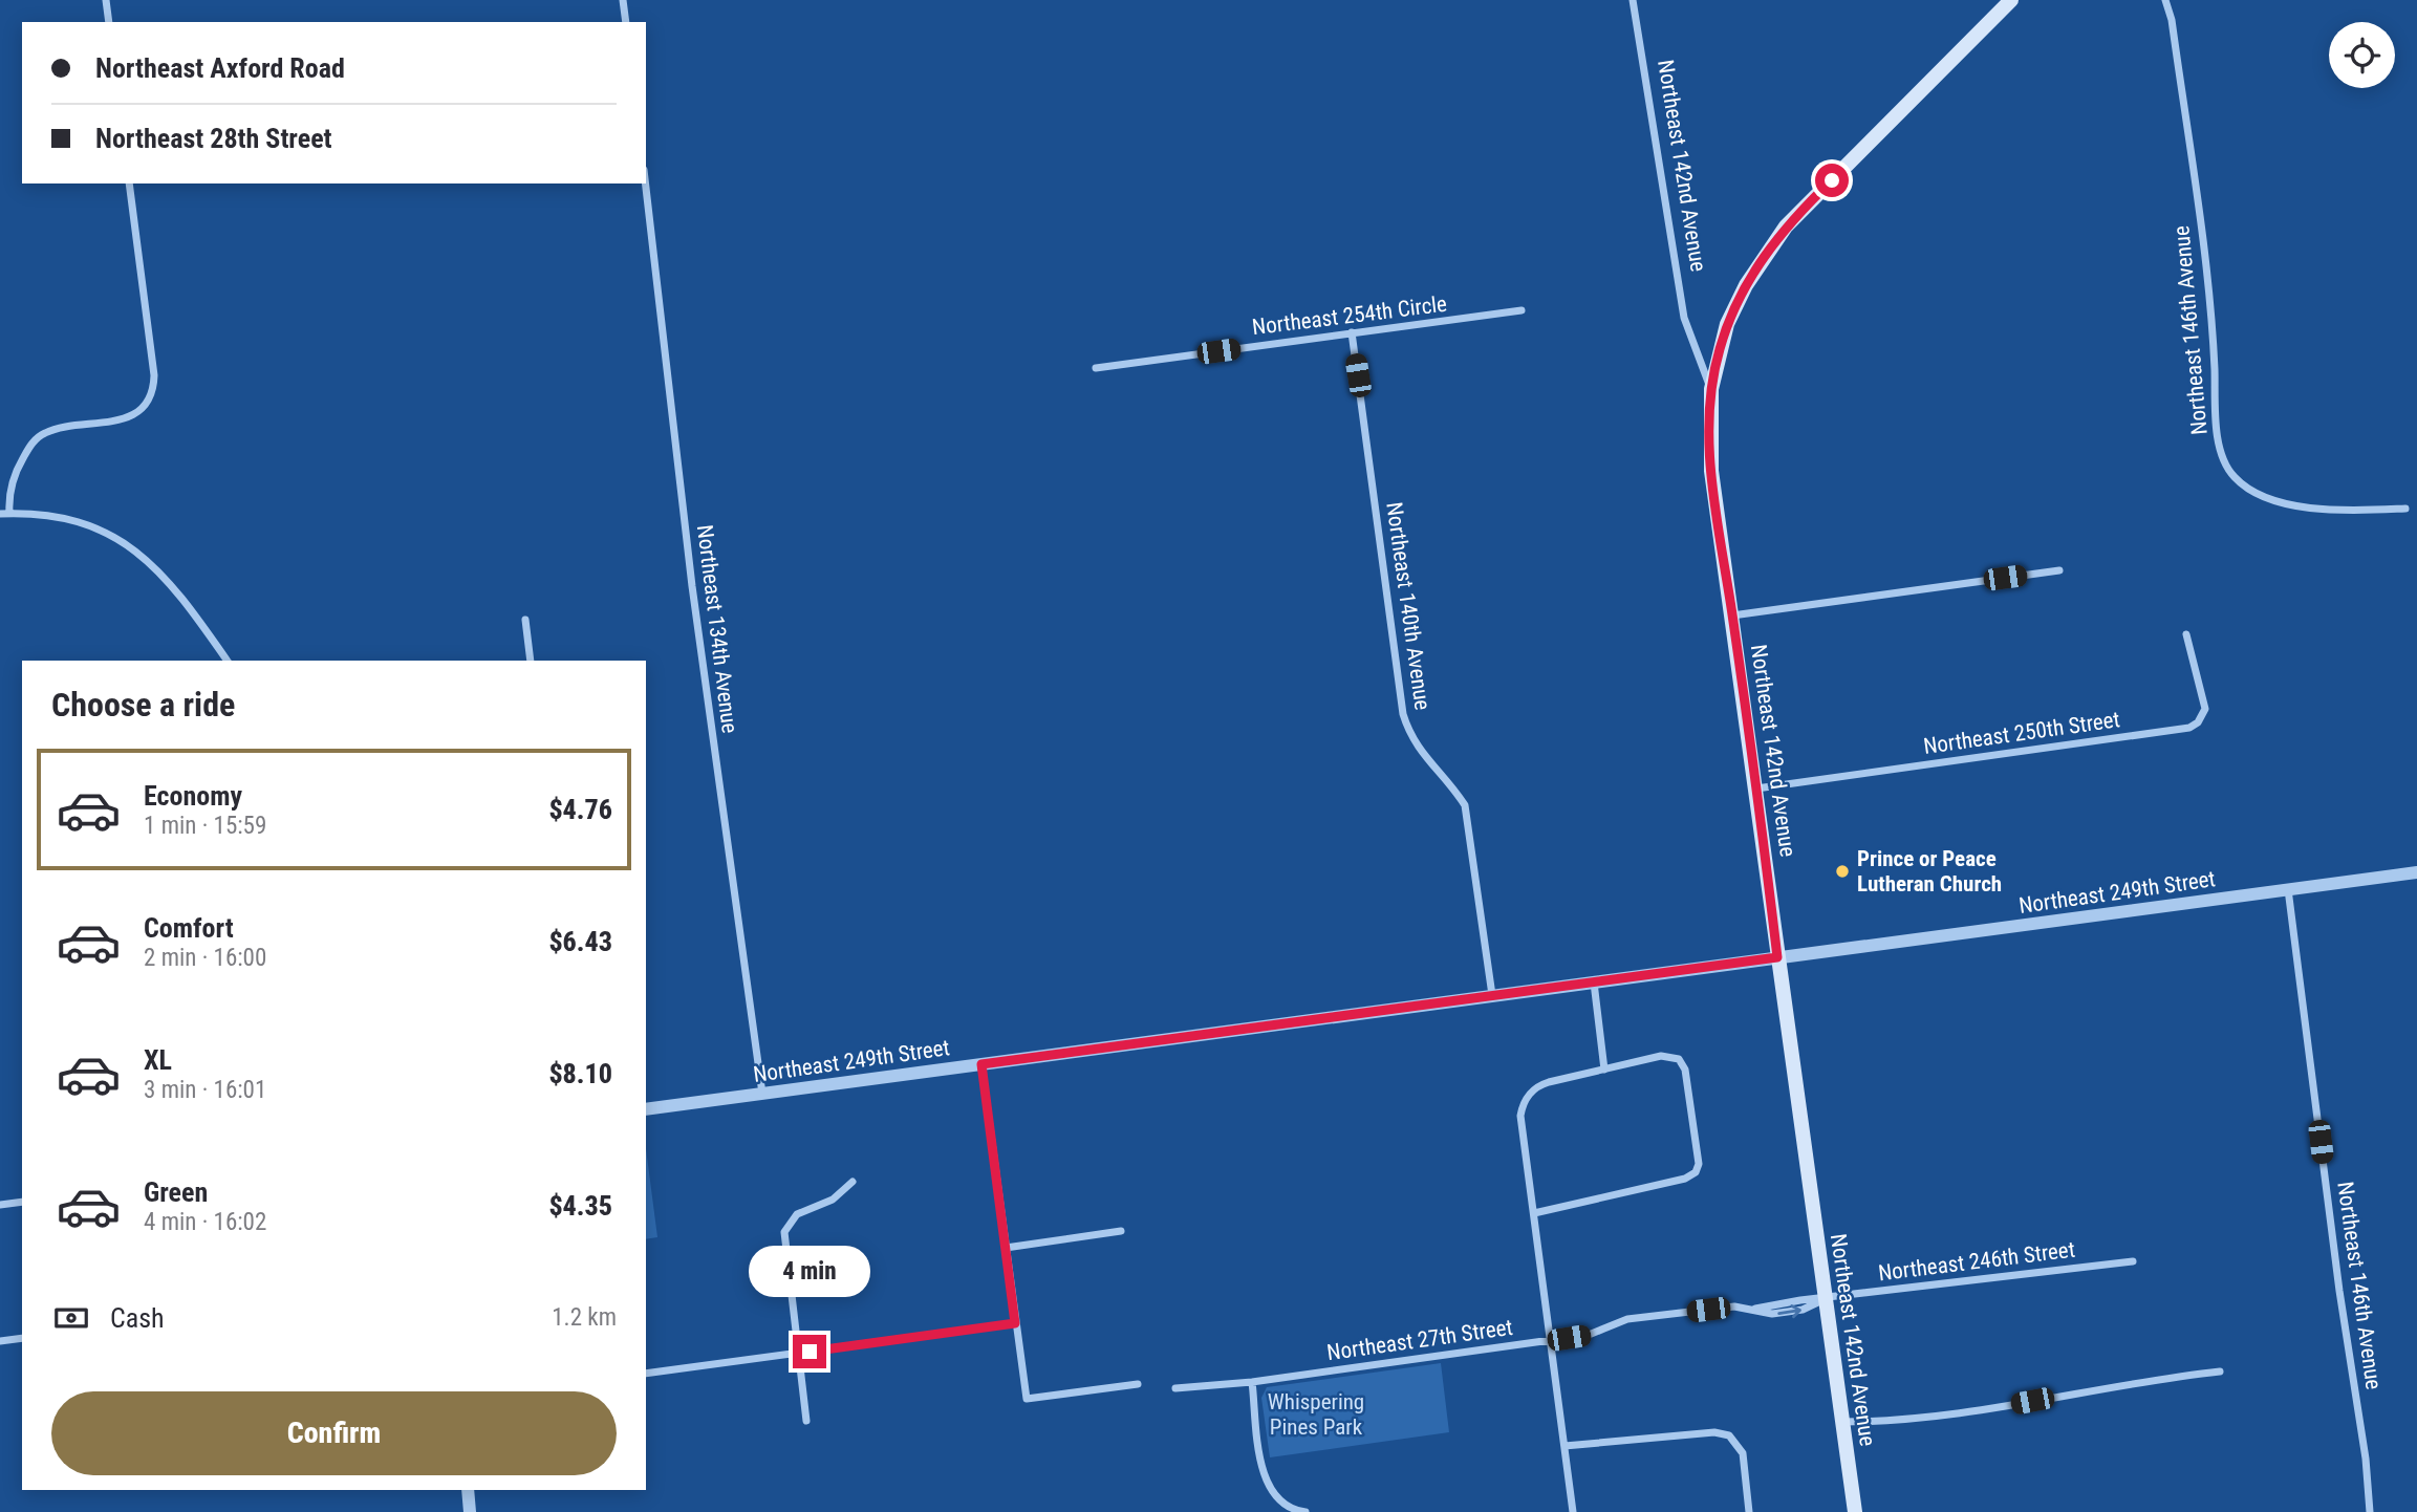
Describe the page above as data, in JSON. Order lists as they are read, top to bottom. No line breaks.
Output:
{"streets":{"main road":["Northeast 142nd Avenue"],"street":["Northeast 254th Circle","Northeast 146th Avenue","Northeast 140th Avenue","Northeast 134th Avenue","Northeast 250th Street","Northeast 249th Street","Northeast 246th Street","Northeast 27th Street"]},"crossings":[["Northeast 142nd Avenue","Northeast 250th Street"],["Northeast 142nd Avenue","Northeast 249th Street"],["Northeast 142nd Avenue","Northeast 246th Street"],["Northeast 142nd Avenue","Northeast 27th Street"],["Northeast 254th Circle","Northeast 140th Avenue"],["Northeast 146th Avenue","Northeast 249th Street"],["Northeast 140th Avenue","Northeast 249th Street"],["Northeast 134th Avenue","Northeast 249th Street"],["Northeast 246th Street","Northeast 27th Street"]],"parks":["Whispering Pines Park"],"places":["Prince or Peace Lutheran Church"],"page":{"banner":["Northeast Axford Road","Northeast 28th Street"],"heading":"Choose a ride","list":[{"name":"Economy","note":"1 min · 15:59","value":"$4.76"},{"name":"Comfort","note":"2 min · 16:00","value":"$6.43"},{"name":"XL","note":"3 min · 16:01","value":"$8.10"},{"name":"Green","note":"4 min · 16:02","value":"$4.35"}],"bubble":"4 min","pay":["Cash","1.2 km"],"buttons":"Confirm"}}
